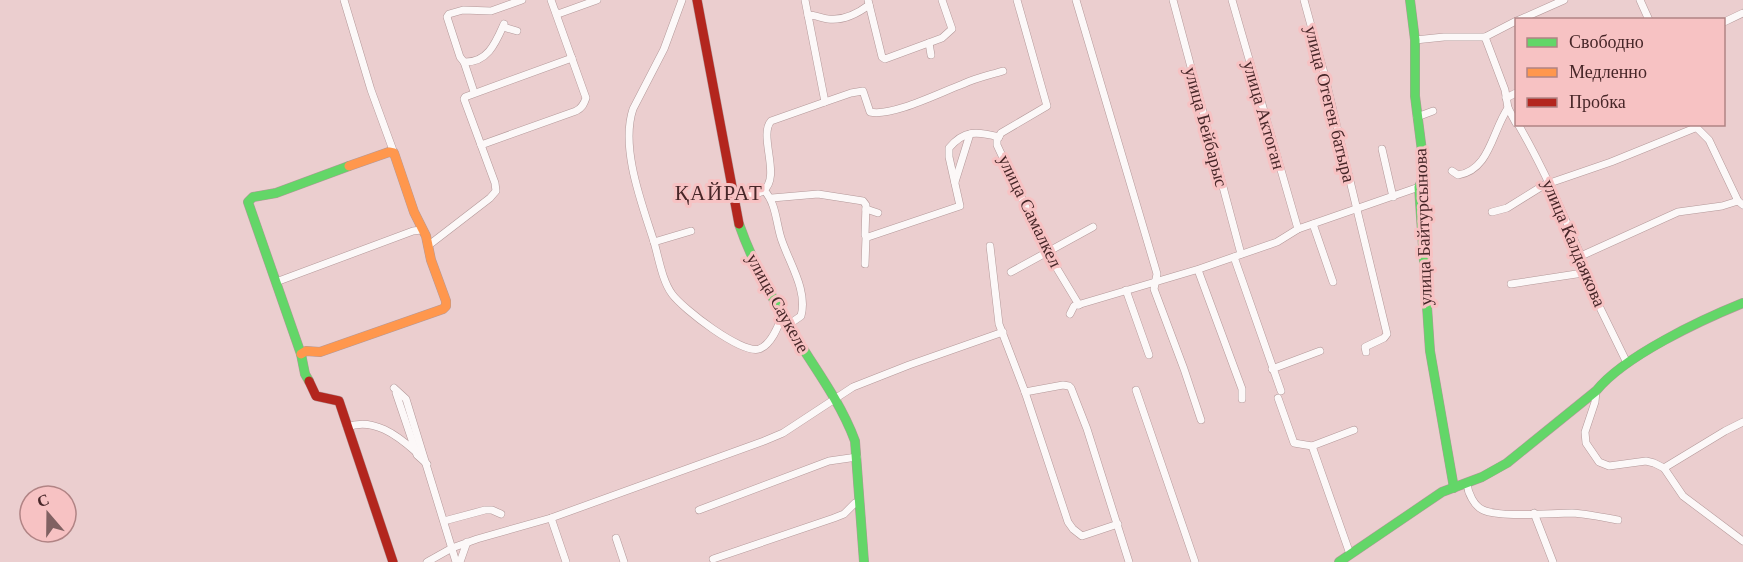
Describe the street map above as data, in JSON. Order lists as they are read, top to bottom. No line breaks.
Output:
{"streets":{"street":["улица Отеген батыра","улица Актоган","улица Бейбарыс","улица Самалкел","улица Байтурсынова","улица Калдаякова","улица Саукеле"]},"districts":["ҚАЙРАТ"],"legend":["Свободно","Медленно","Пробка"],"north":"top"}
